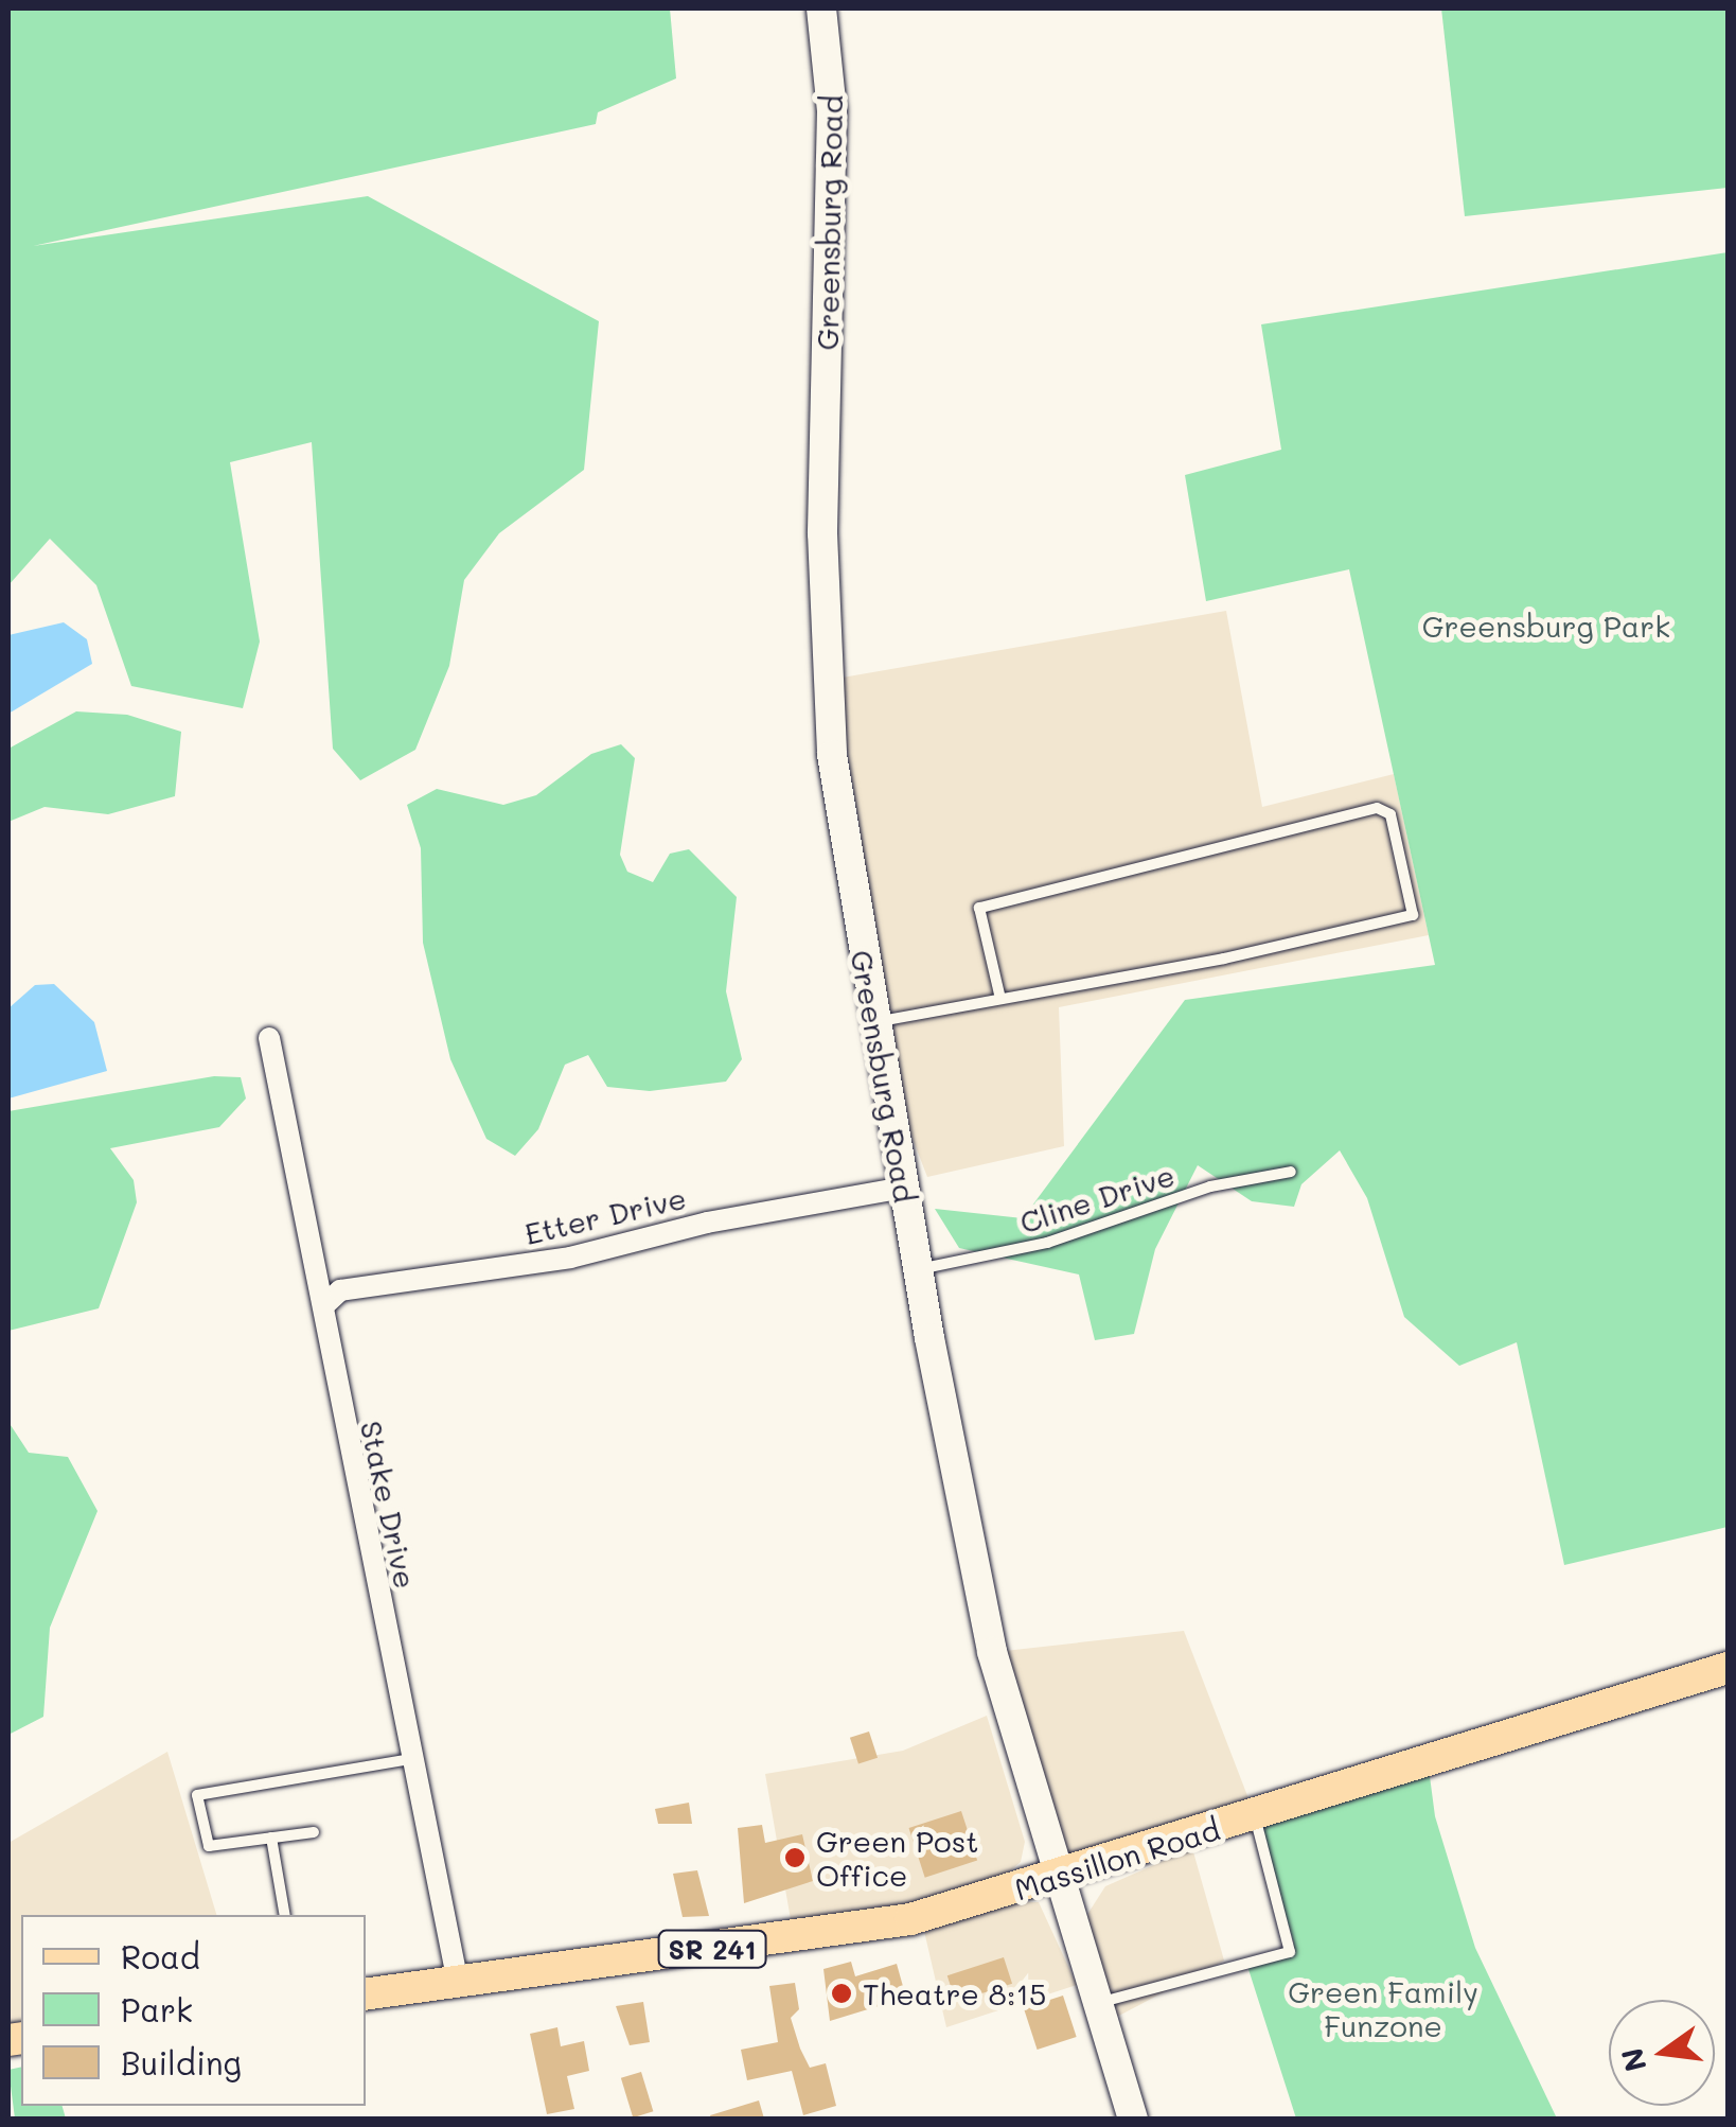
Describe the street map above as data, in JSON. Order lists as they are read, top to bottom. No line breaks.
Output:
{"streets":{"main road":["Greensburg Road","Massillon Road","SR 241"],"street":["Etter Drive","Stake Drive"],"lane":["Cline Drive"]},"crossings":[["Greensburg Road","Cline Drive"],["Greensburg Road","Etter Drive"],["Greensburg Road","Massillon Road"],["Etter Drive","Stake Drive"],["Stake Drive","Massillon Road"]],"parks":["Greensburg Park","Green Family Funzone"],"places":["Green Post Office","Theatre 8:15"],"legend":["Road","Park","Building"],"north":"left"}
